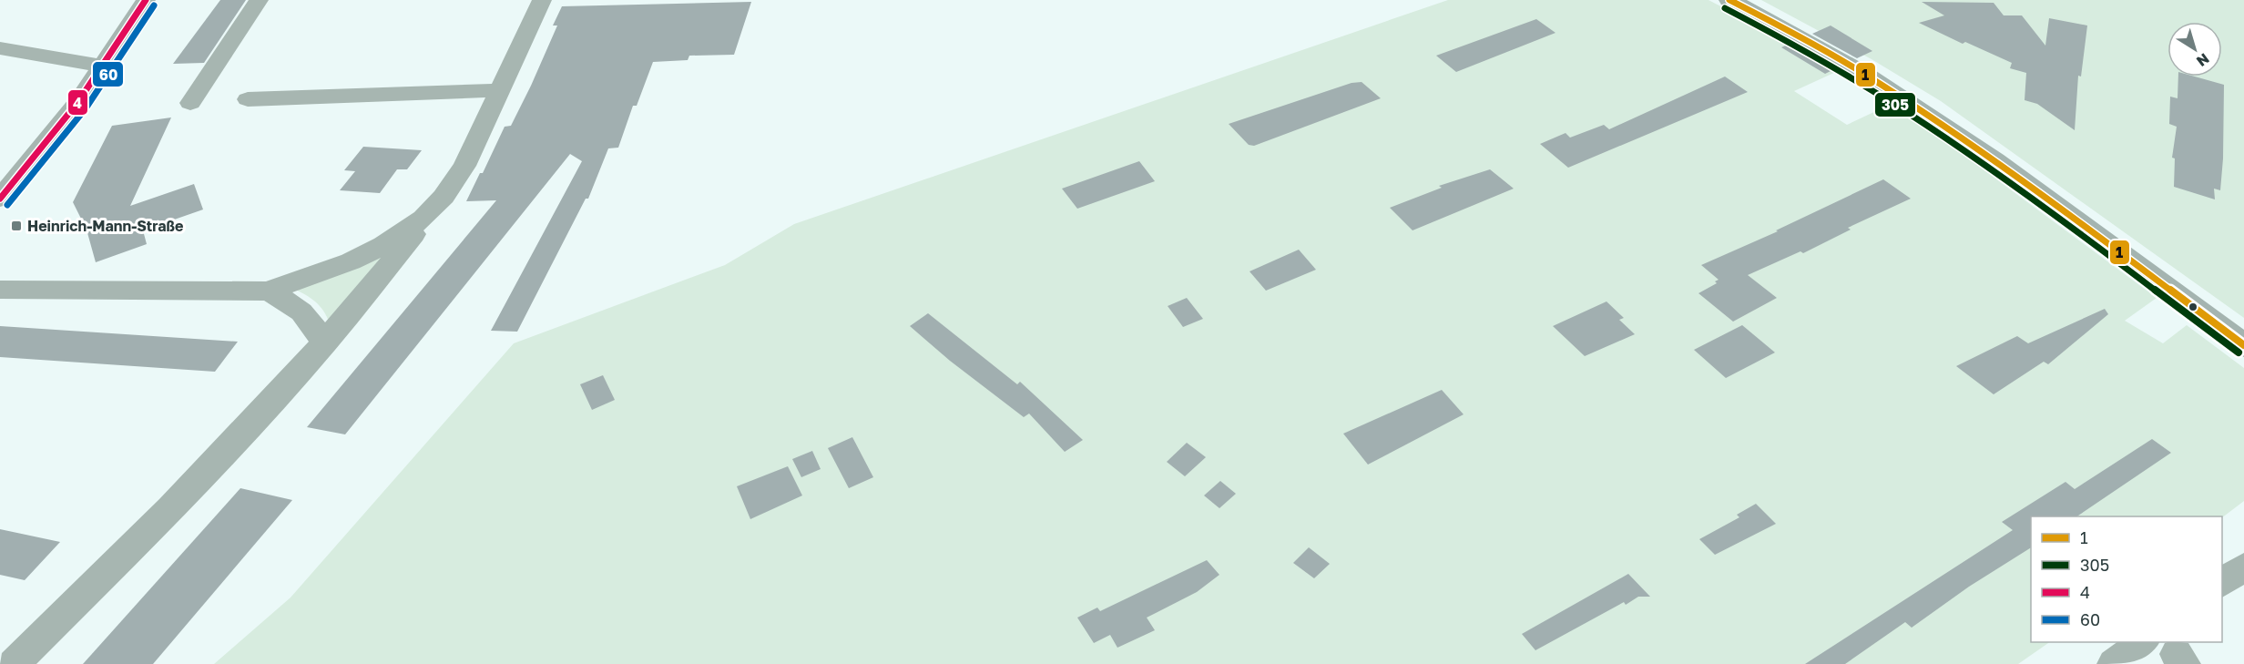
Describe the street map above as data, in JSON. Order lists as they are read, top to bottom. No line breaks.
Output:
{"places":{"transit":["Heinrich-Mann-Straße"]},"lines":["transit line 1","transit line 4","transit line 60","transit line 305"],"legend":["1","305","4","60"],"north":"bottom right"}
